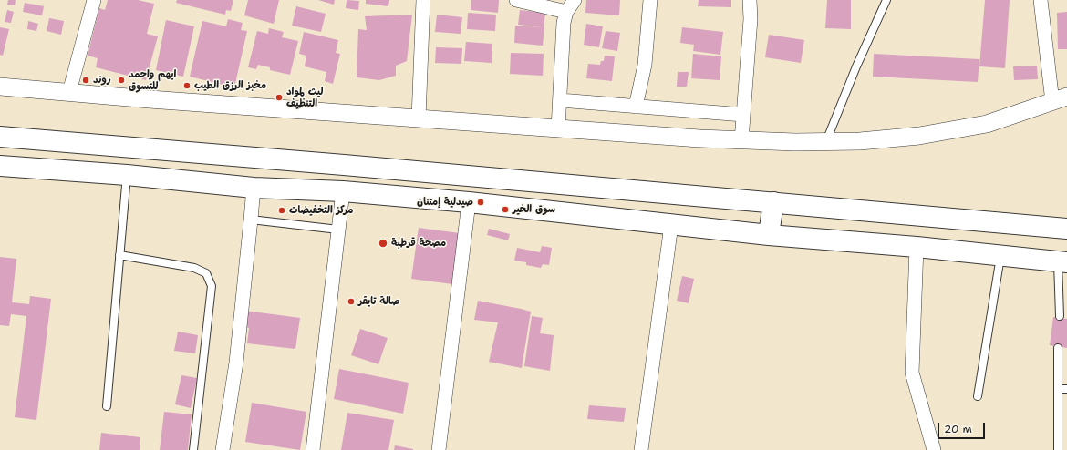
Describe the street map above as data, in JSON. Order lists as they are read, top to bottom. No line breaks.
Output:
{"places":["روند","ايهم واحمد للتسوق","مخبز الرزق الطيب","ليث لمواد التنظيف","صيدلية إمتنان","سوق الخير","مركز التخفيضات","مصحة قرطبة","صالة تايقر"],"scale_bar":"20 m"}
